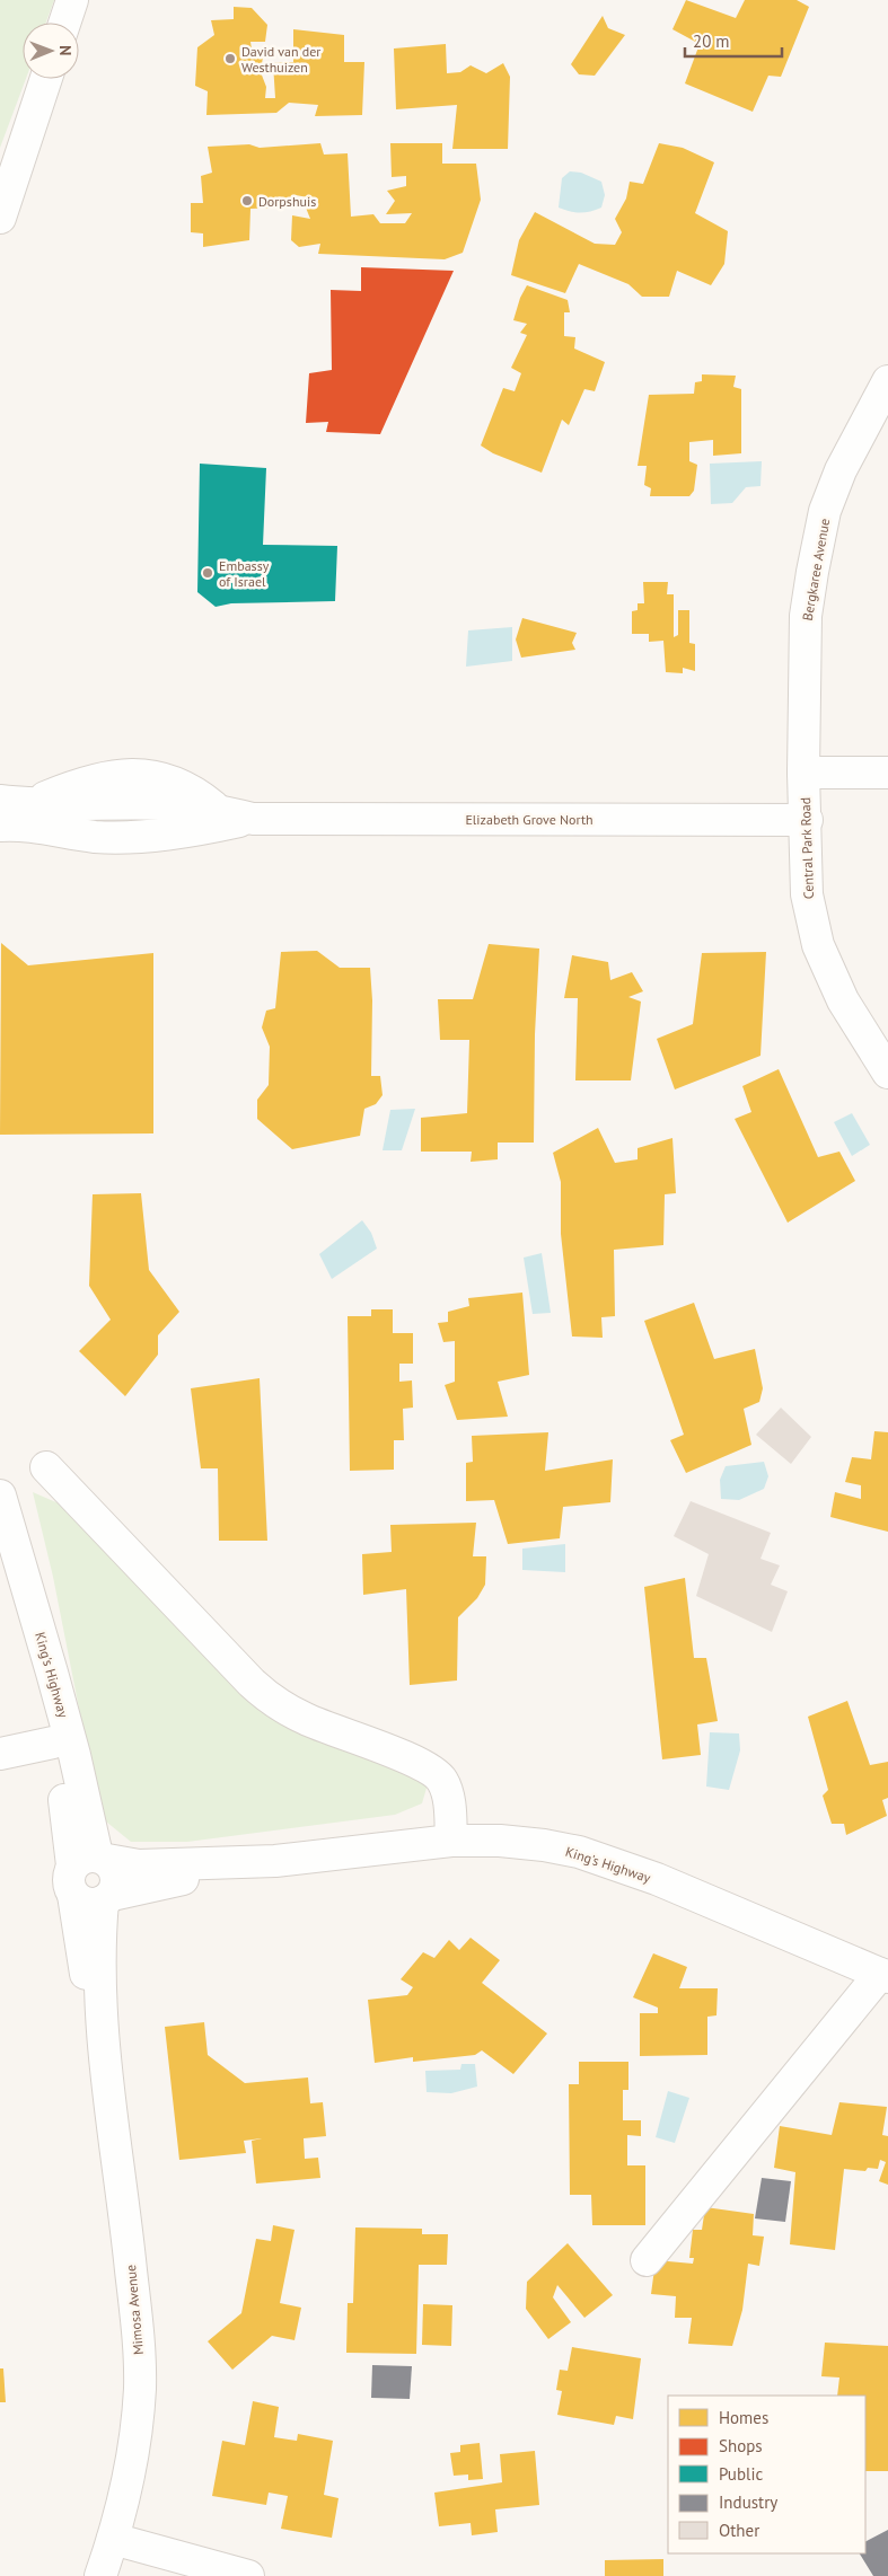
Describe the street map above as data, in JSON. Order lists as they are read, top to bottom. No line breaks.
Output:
{"streets":{"street":["Bergkaree Avenue","Elizabeth Grove North","Central Park Road","King's Highway","Mimosa Avenue"]},"crossings":[["Bergkaree Avenue","Central Park Road"],["Elizabeth Grove North","Central Park Road"],["King's Highway","Mimosa Avenue"]],"places":["David van der Westhuizen","Dorpshuis","Embassy of Israel"],"legend":["Homes","Shops","Public","Industry","Other"],"scale_bar":"20 m","north":"right"}
